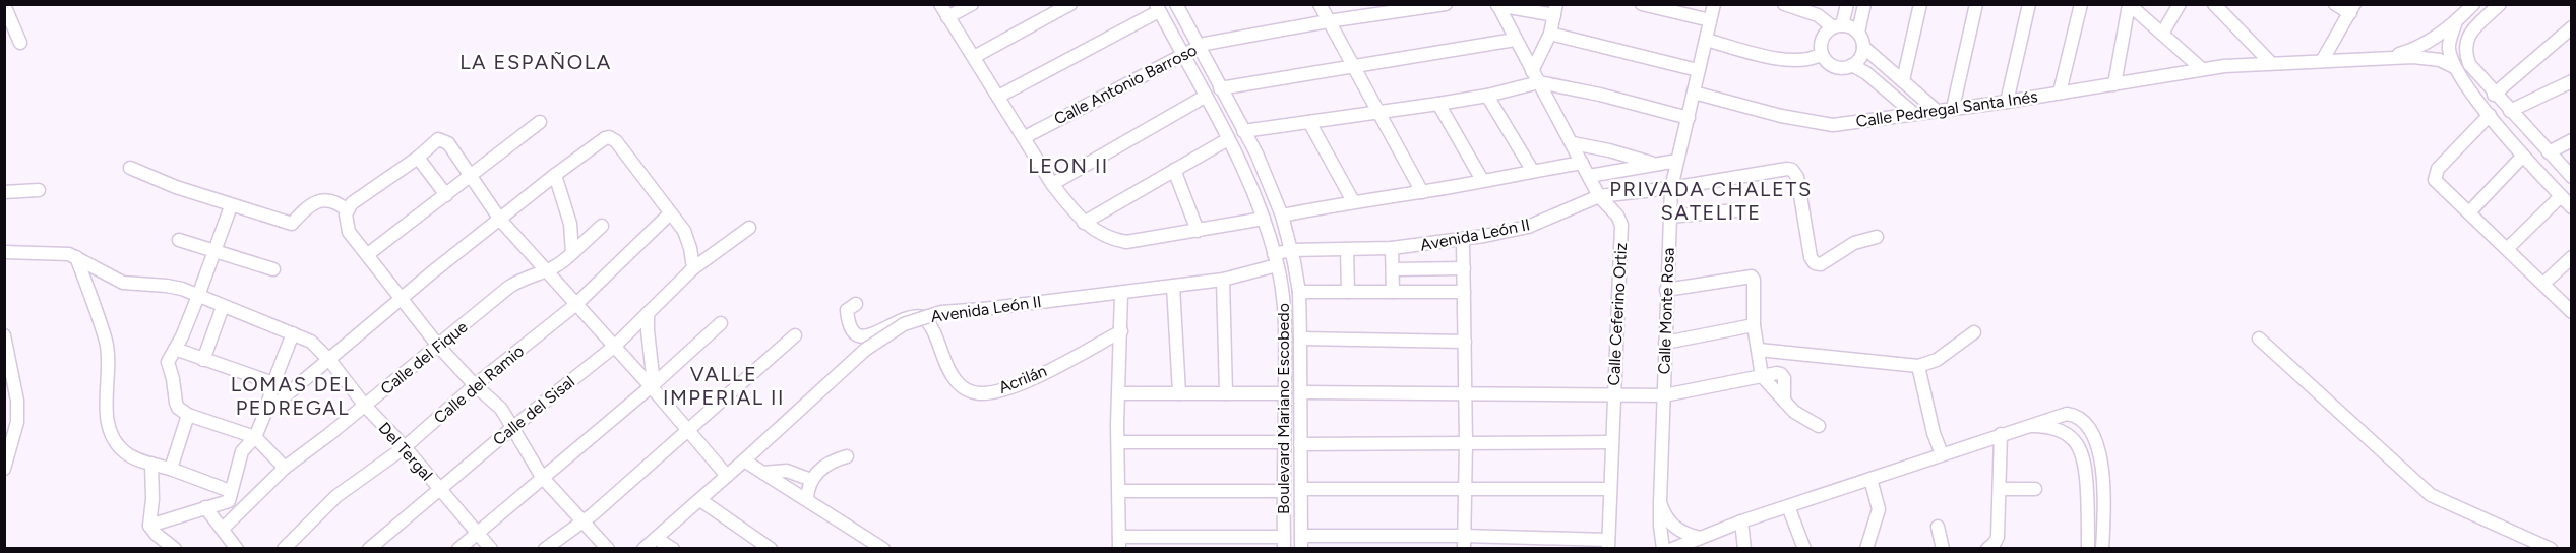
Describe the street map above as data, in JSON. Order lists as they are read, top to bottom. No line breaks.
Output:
{"streets":{"street":["Calle Antonio Barroso","Calle Pedregal Santa Inés","Avenida León II","Calle Monte Rosa","Calle Ceferino Ortiz","Calle del Fique","Acrilán","Calle del Ramio","Boulevard Mariano Escobedo","Calle del Sisal","Del Tergal"]},"crossings":[["Calle Antonio Barroso","Boulevard Mariano Escobedo"],["Calle Pedregal Santa Inés","Calle Monte Rosa"],["Avenida León II","Calle Monte Rosa"],["Avenida León II","Calle Ceferino Ortiz"],["Avenida León II","Boulevard Mariano Escobedo"],["Calle del Fique","Del Tergal"],["Calle del Ramio","Del Tergal"],["Calle del Sisal","Del Tergal"]],"districts":["LA ESPAÑOLA","LEON II","PRIVADA CHALETS SATELITE","VALLE IMPERIAL II","LOMAS DEL PEDREGAL"]}
